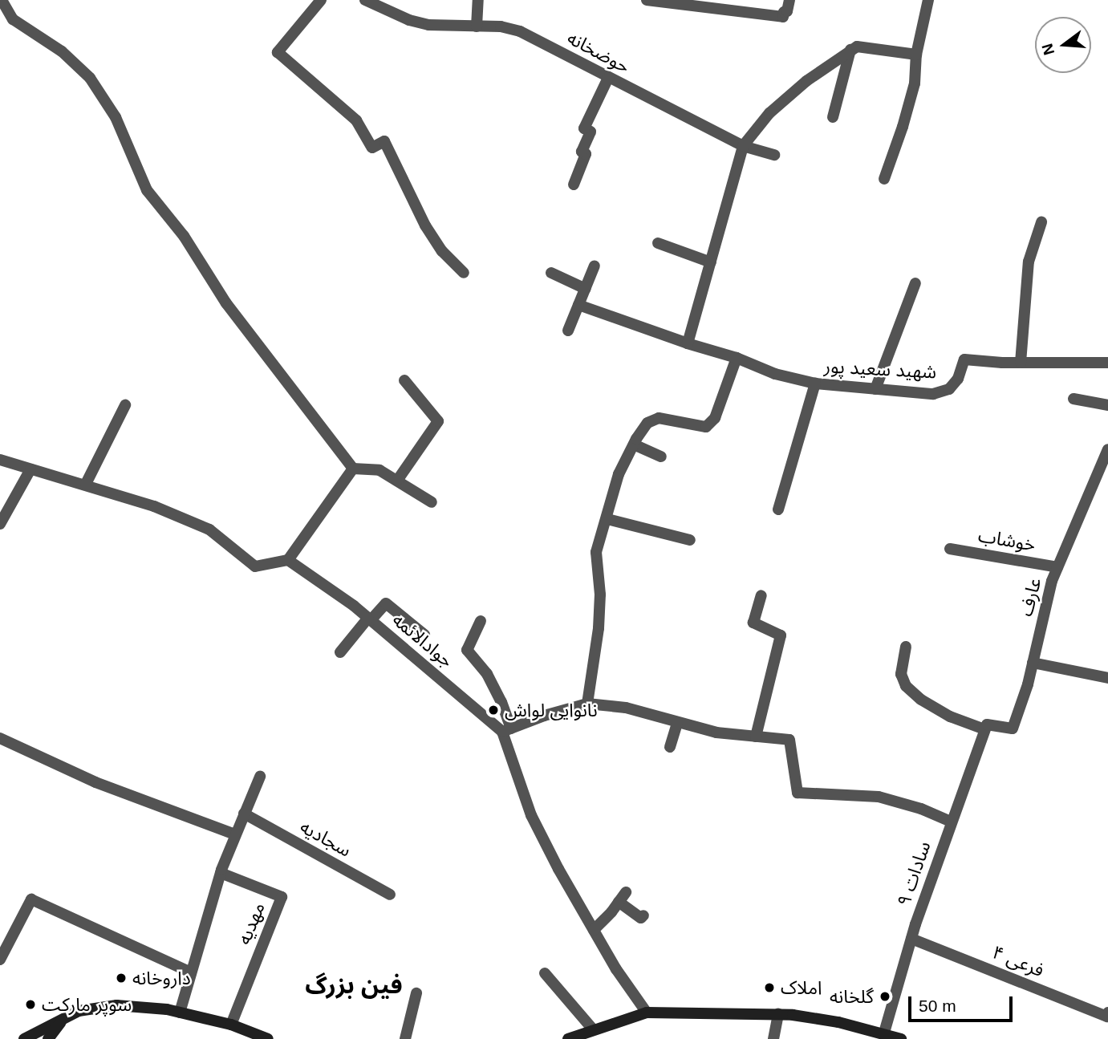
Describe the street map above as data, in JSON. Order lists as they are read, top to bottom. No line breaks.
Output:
{"streets":{"street":["حوضخانه","شهید سعید پور","خوشاب","عارف","جوادالائمه","سجادیه","سادات ۹","مهدیه","فرعی ۴"]},"crossings":[["خوشاب","عارف"],["عارف","سادات ۹"],["سادات ۹","فرعی ۴"]],"districts":["فین بزرگ"],"places":["نانوایی لواش","داروخانه","املاک","گلخانه","سوپر مارکت"],"scale_bar":"50 m","north":"left"}
